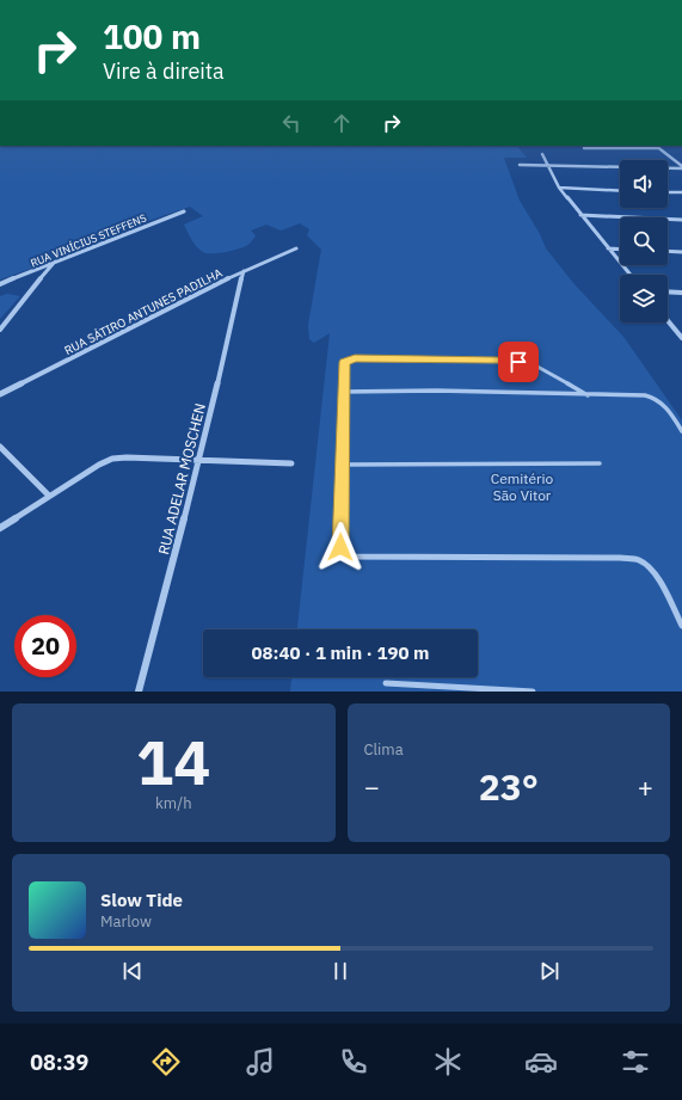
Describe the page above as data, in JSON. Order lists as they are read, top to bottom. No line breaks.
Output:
{"streets":{"street":["RUA VINÍCIUS STEFFENS","RUA SÁTIRO ANTUNES PADILHA","RUA ADELAR MOSCHEN"]},"crossings":[["RUA SÁTIRO ANTUNES PADILHA","RUA ADELAR MOSCHEN"]],"parks":["Cemitério São Vitor"],"page":{"turn":["100 m","Vire à direita"],"limit":"20","trip":"08:40 · 1 min · 190 m","tile":[["14","km/h"],"Clima"],"heat":["−","23°","+"],"song":["Slow Tide","Marlow"],"tabs":"08:39"}}
